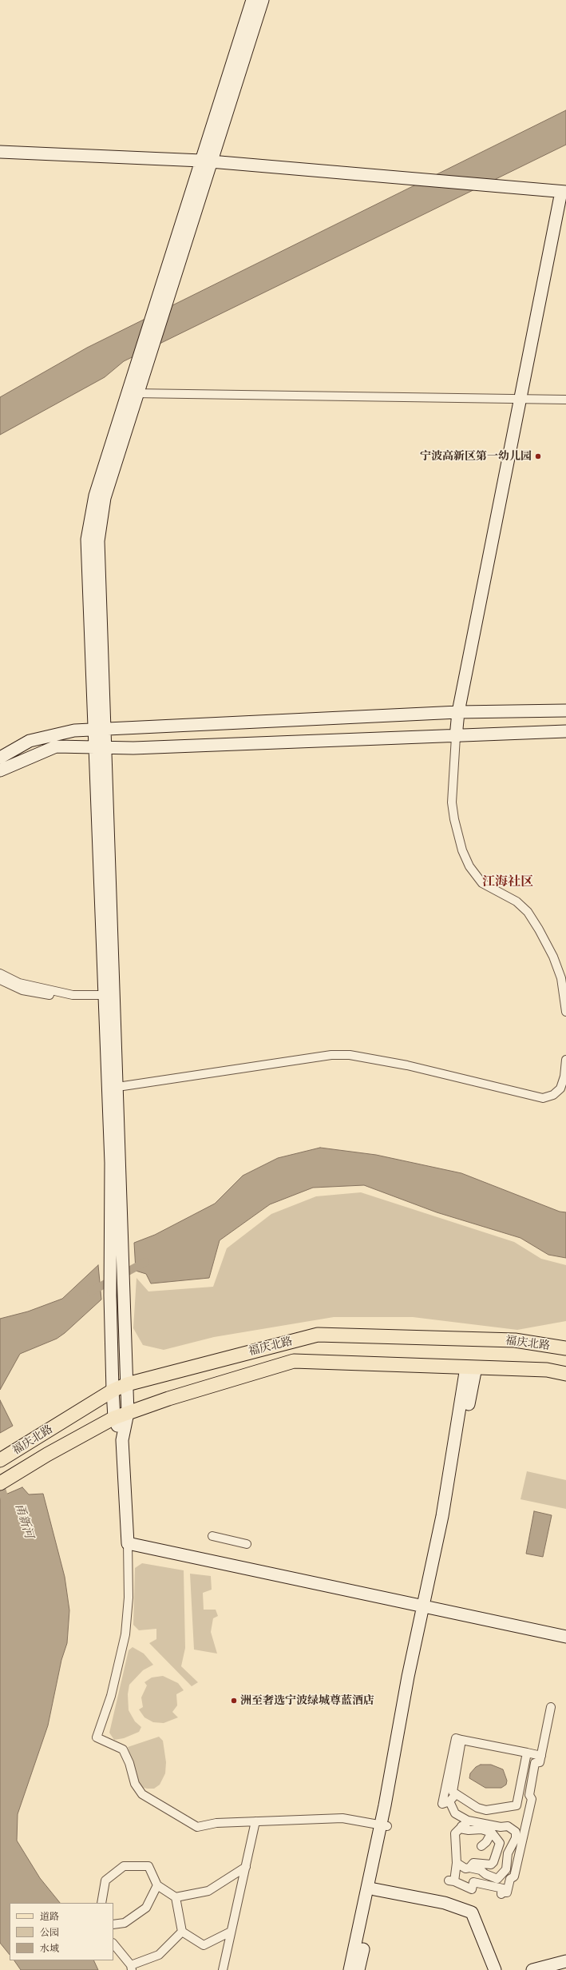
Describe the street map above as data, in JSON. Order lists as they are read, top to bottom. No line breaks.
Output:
{"streets":{"main road":["福庆北路"]},"districts":["江海社区"],"water":["甬新河"],"places":["宁波高新区第一幼儿园","洲至奢选宁波绿城尊蓝酒店"],"legend":["道路","公园","水域"]}
